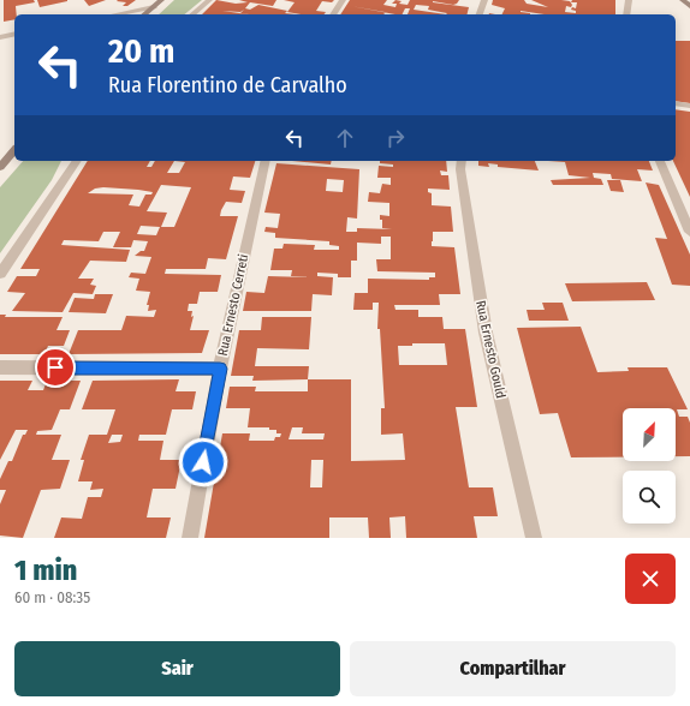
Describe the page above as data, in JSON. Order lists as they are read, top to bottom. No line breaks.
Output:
{"streets":{"street":["Rua Ernesto Cerreti","Rua Ernesto Gould"]},"north":"top right","page":{"turn":["20 m","Rua Florentino de Carvalho"],"heading":["1 min","60 m · 08:35"],"buttons":["Sair","Compartilhar"]}}
